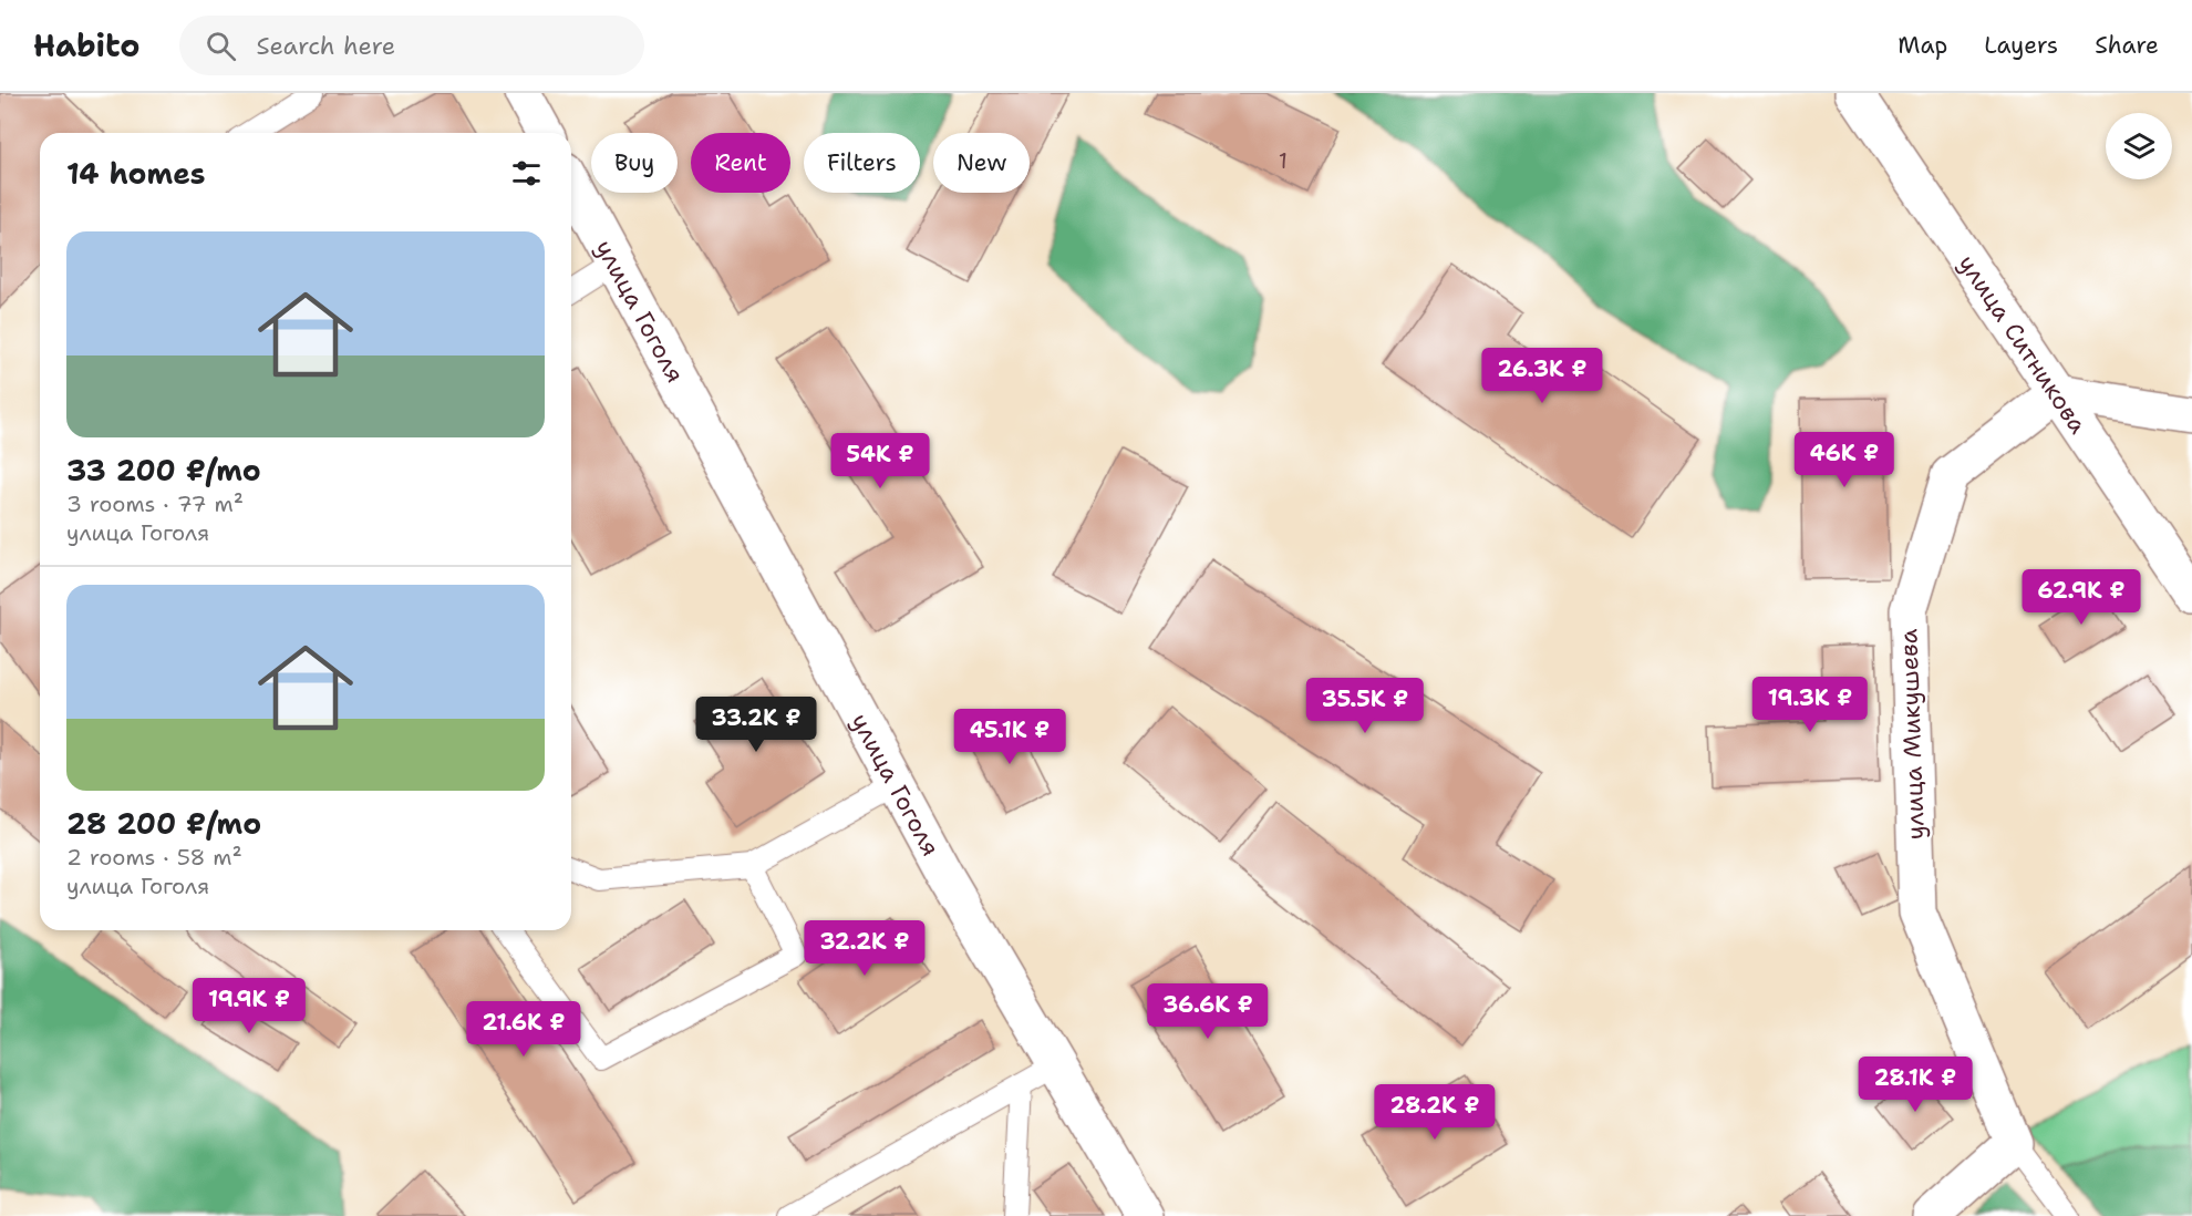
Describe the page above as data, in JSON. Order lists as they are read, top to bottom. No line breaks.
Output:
{"streets":{"street":["улица Гоголя","улица Ситникова","улица Микушева"]},"crossings":[["улица Ситникова","улица Микушева"]],"house_numbers":["1"],"page":{"header":"Habito","search":"Search here","nav":["Map","Layers","Share"],"chip":["Buy","Rent","Filters","New"],"heading":"14 homes","list":[{"name":"33 200 ₽/mo","note":"3 rooms · 77 m² · улица Гоголя"},{"name":"28 200 ₽/mo","note":"2 rooms · 58 m² · улица Гоголя"}],"price":["26.3K ₽","46K ₽","54K ₽","62.9K ₽","19.3K ₽","35.5K ₽","33.2K ₽","45.1K ₽","32.2K ₽","19.9K ₽","36.6K ₽","21.6K ₽","28.1K ₽","28.2K ₽"]}}
